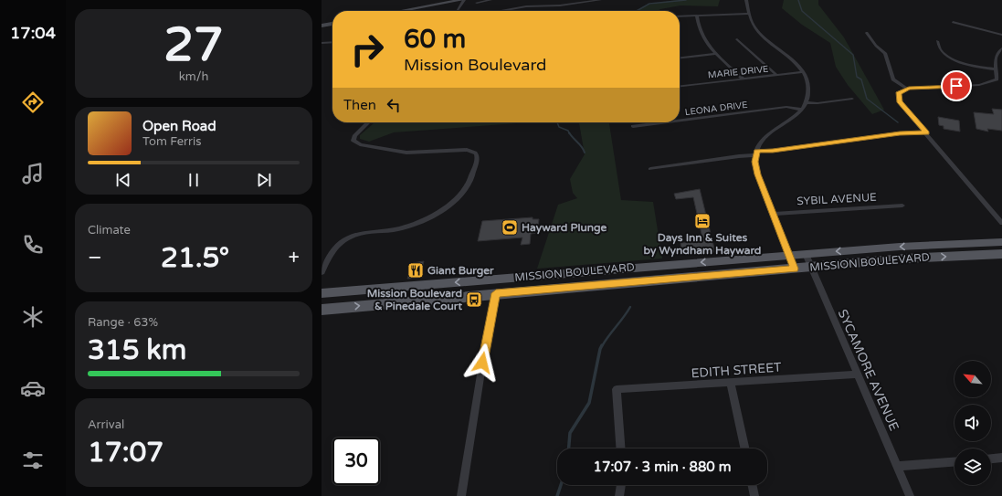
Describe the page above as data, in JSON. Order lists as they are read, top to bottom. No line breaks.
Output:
{"streets":{"main road":["MISSION BOULEVARD"],"street":["MARIE DRIVE","LEONA DRIVE","SYBIL AVENUE","EDITH STREET","SYCAMORE AVENUE"]},"crossings":[["MISSION BOULEVARD","SYCAMORE AVENUE"],["EDITH STREET","SYCAMORE AVENUE"]],"places":{"hotel":["Days Inn & Suites by Wyndham Hayward"],"sports":["Hayward Plunge"],"restaurant":["Giant Burger"],"bus stop":["Mission Boulevard & Pinedale Court"]},"north":"top left","page":{"tabs":"17:04","tile":[["27","km/h"],"Climate",["Range · 63%","315 km"],["Arrival","17:07"]],"turn":["60 m","Mission Boulevard"],"then":"Then","song":["Open Road","Tom Ferris"],"heat":["−","21.5°","+"],"limit":"30","trip":"17:07 · 3 min · 880 m"}}
